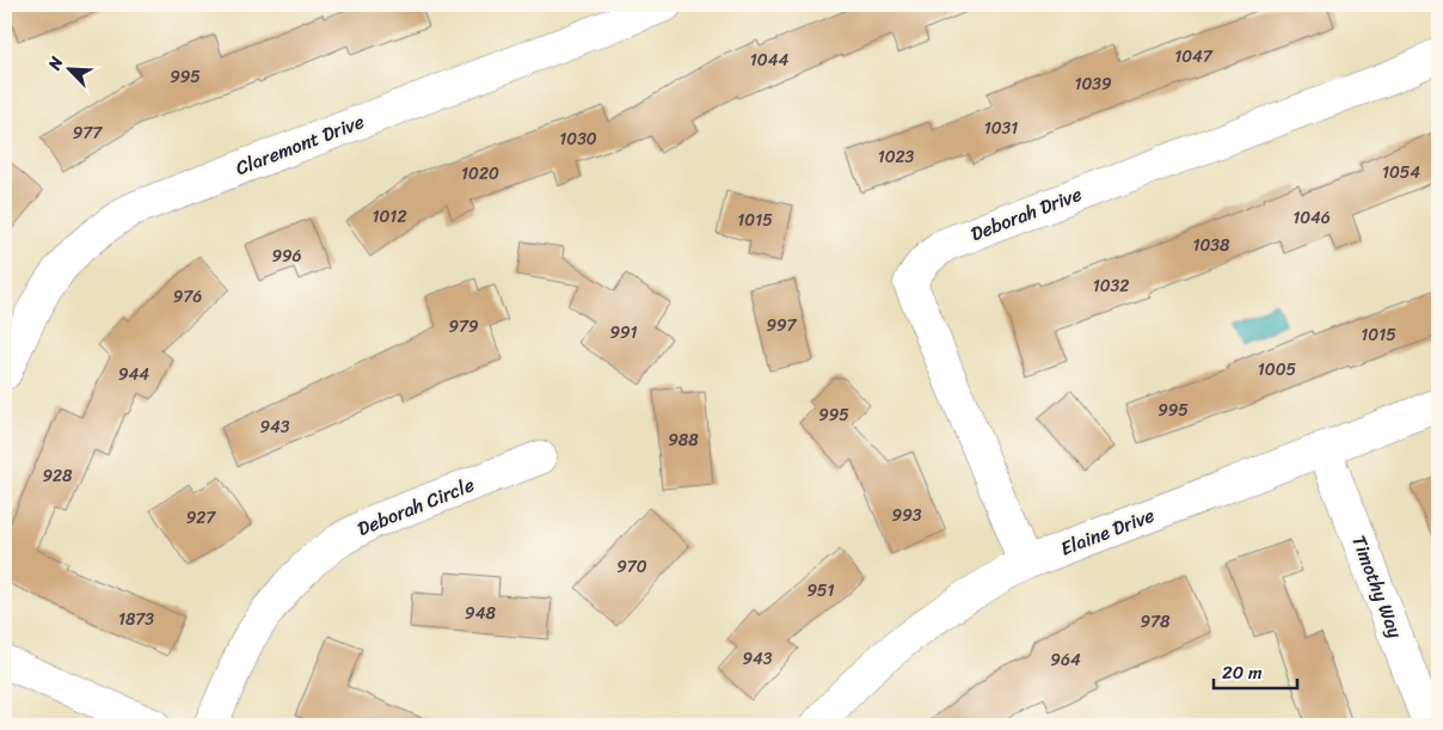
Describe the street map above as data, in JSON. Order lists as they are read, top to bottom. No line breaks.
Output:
{"streets":{"street":["Claremont Drive","Deborah Drive","Deborah Circle","Elaine Drive","Timothy Way"]},"crossings":[["Deborah Drive","Elaine Drive"],["Elaine Drive","Timothy Way"]],"house_numbers":["1047","1044","995","1039","1031","977","1030","1023","1054","1020","1012","1046","1015","1038","996","1032","976","997","979","991","1015","1005","944","995","995","943","988","928","993","927","970","951","948","1873","978","943","964"],"scale_bar":"20 m","north":"top left"}
